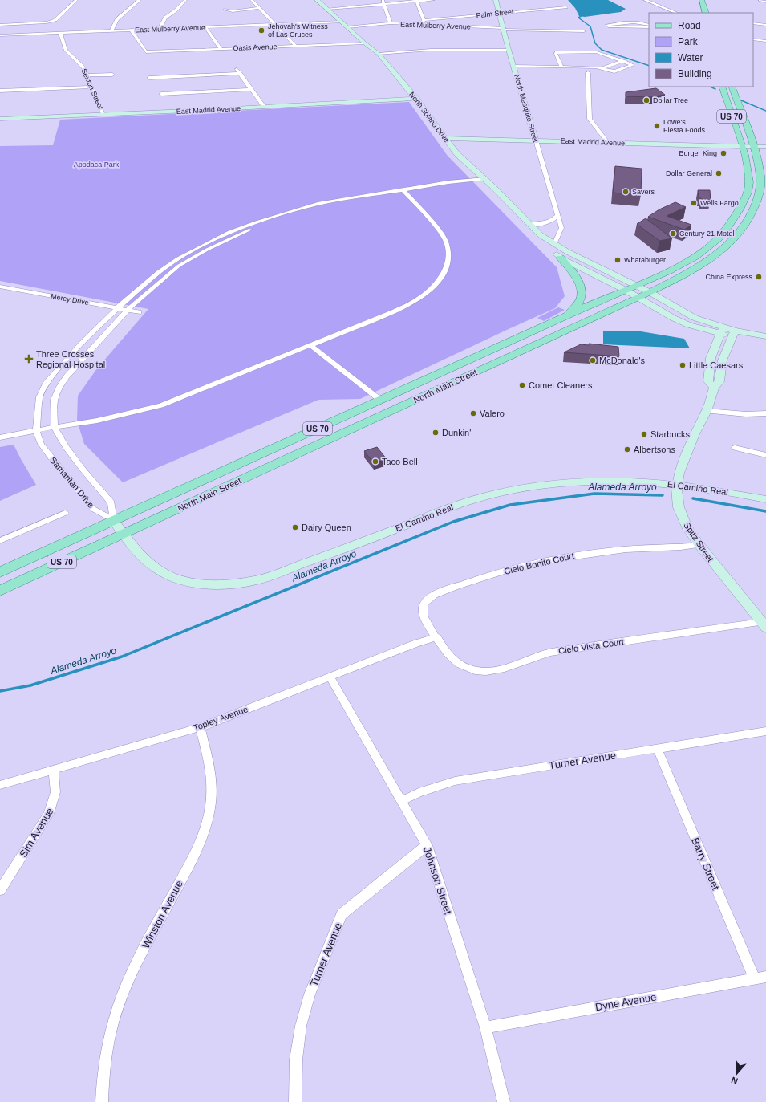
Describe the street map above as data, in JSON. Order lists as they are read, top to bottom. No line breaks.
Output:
{"streets":{"main road":["US 70","North Main Street"],"street":["Palm Street","East Mulberry Avenue","Oasis Avenue","Sexton Street","North Mesquite Street","East Madrid Avenue","North Solano Drive","Mercy Drive","Samaritan Drive","El Camino Real","Spitz Street","Cielo Bonito Court","Cielo Vista Court","Topley Avenue","Turner Avenue","Sim Avenue","Barry Street","Johnson Street","Winston Avenue","Dyne Avenue"]},"crossings":[["Palm Street","North Mesquite Street"],["East Mulberry Avenue","Oasis Avenue"],["East Mulberry Avenue","Sexton Street"],["East Mulberry Avenue","North Mesquite Street"],["East Mulberry Avenue","North Solano Drive"],["Oasis Avenue","North Solano Drive"],["Sexton Street","East Madrid Avenue"],["North Mesquite Street","East Madrid Avenue"],["North Mesquite Street","North Solano Drive"],["East Madrid Avenue","North Solano Drive"],["East Madrid Avenue","North Main Street"],["North Solano Drive","North Main Street"],["Mercy Drive","Samaritan Drive"],["North Main Street","Samaritan Drive"],["North Main Street","El Camino Real"],["Samaritan Drive","El Camino Real"],["El Camino Real","Spitz Street"],["Spitz Street","Cielo Bonito Court"],["Spitz Street","Cielo Vista Court"],["Cielo Bonito Court","Cielo Vista Court"],["Cielo Bonito Court","Topley Avenue"],["Cielo Vista Court","Topley Avenue"],["Topley Avenue","Sim Avenue"],["Topley Avenue","Johnson Street"],["Topley Avenue","Winston Avenue"],["Turner Avenue","Barry Street"],["Turner Avenue","Johnson Street"],["Barry Street","Dyne Avenue"],["Johnson Street","Dyne Avenue"]],"water":["Alameda Arroyo"],"parks":["Apodaca Park"],"places":{"other":["Jehovah's Witness of Las Cruces","Dollar Tree","Lowe's Fiesta Foods","Burger King","Dollar General","Savers","Wells Fargo","Century 21 Motel","Whataburger","China Express","McDonald's","Little Caesars","Comet Cleaners","Valero","Dunkin'","Starbucks","Albertsons","Taco Bell","Dairy Queen"],"health":["Three Crosses Regional Hospital"]},"legend":["Road","Park","Water","Building"],"north":"bottom"}
